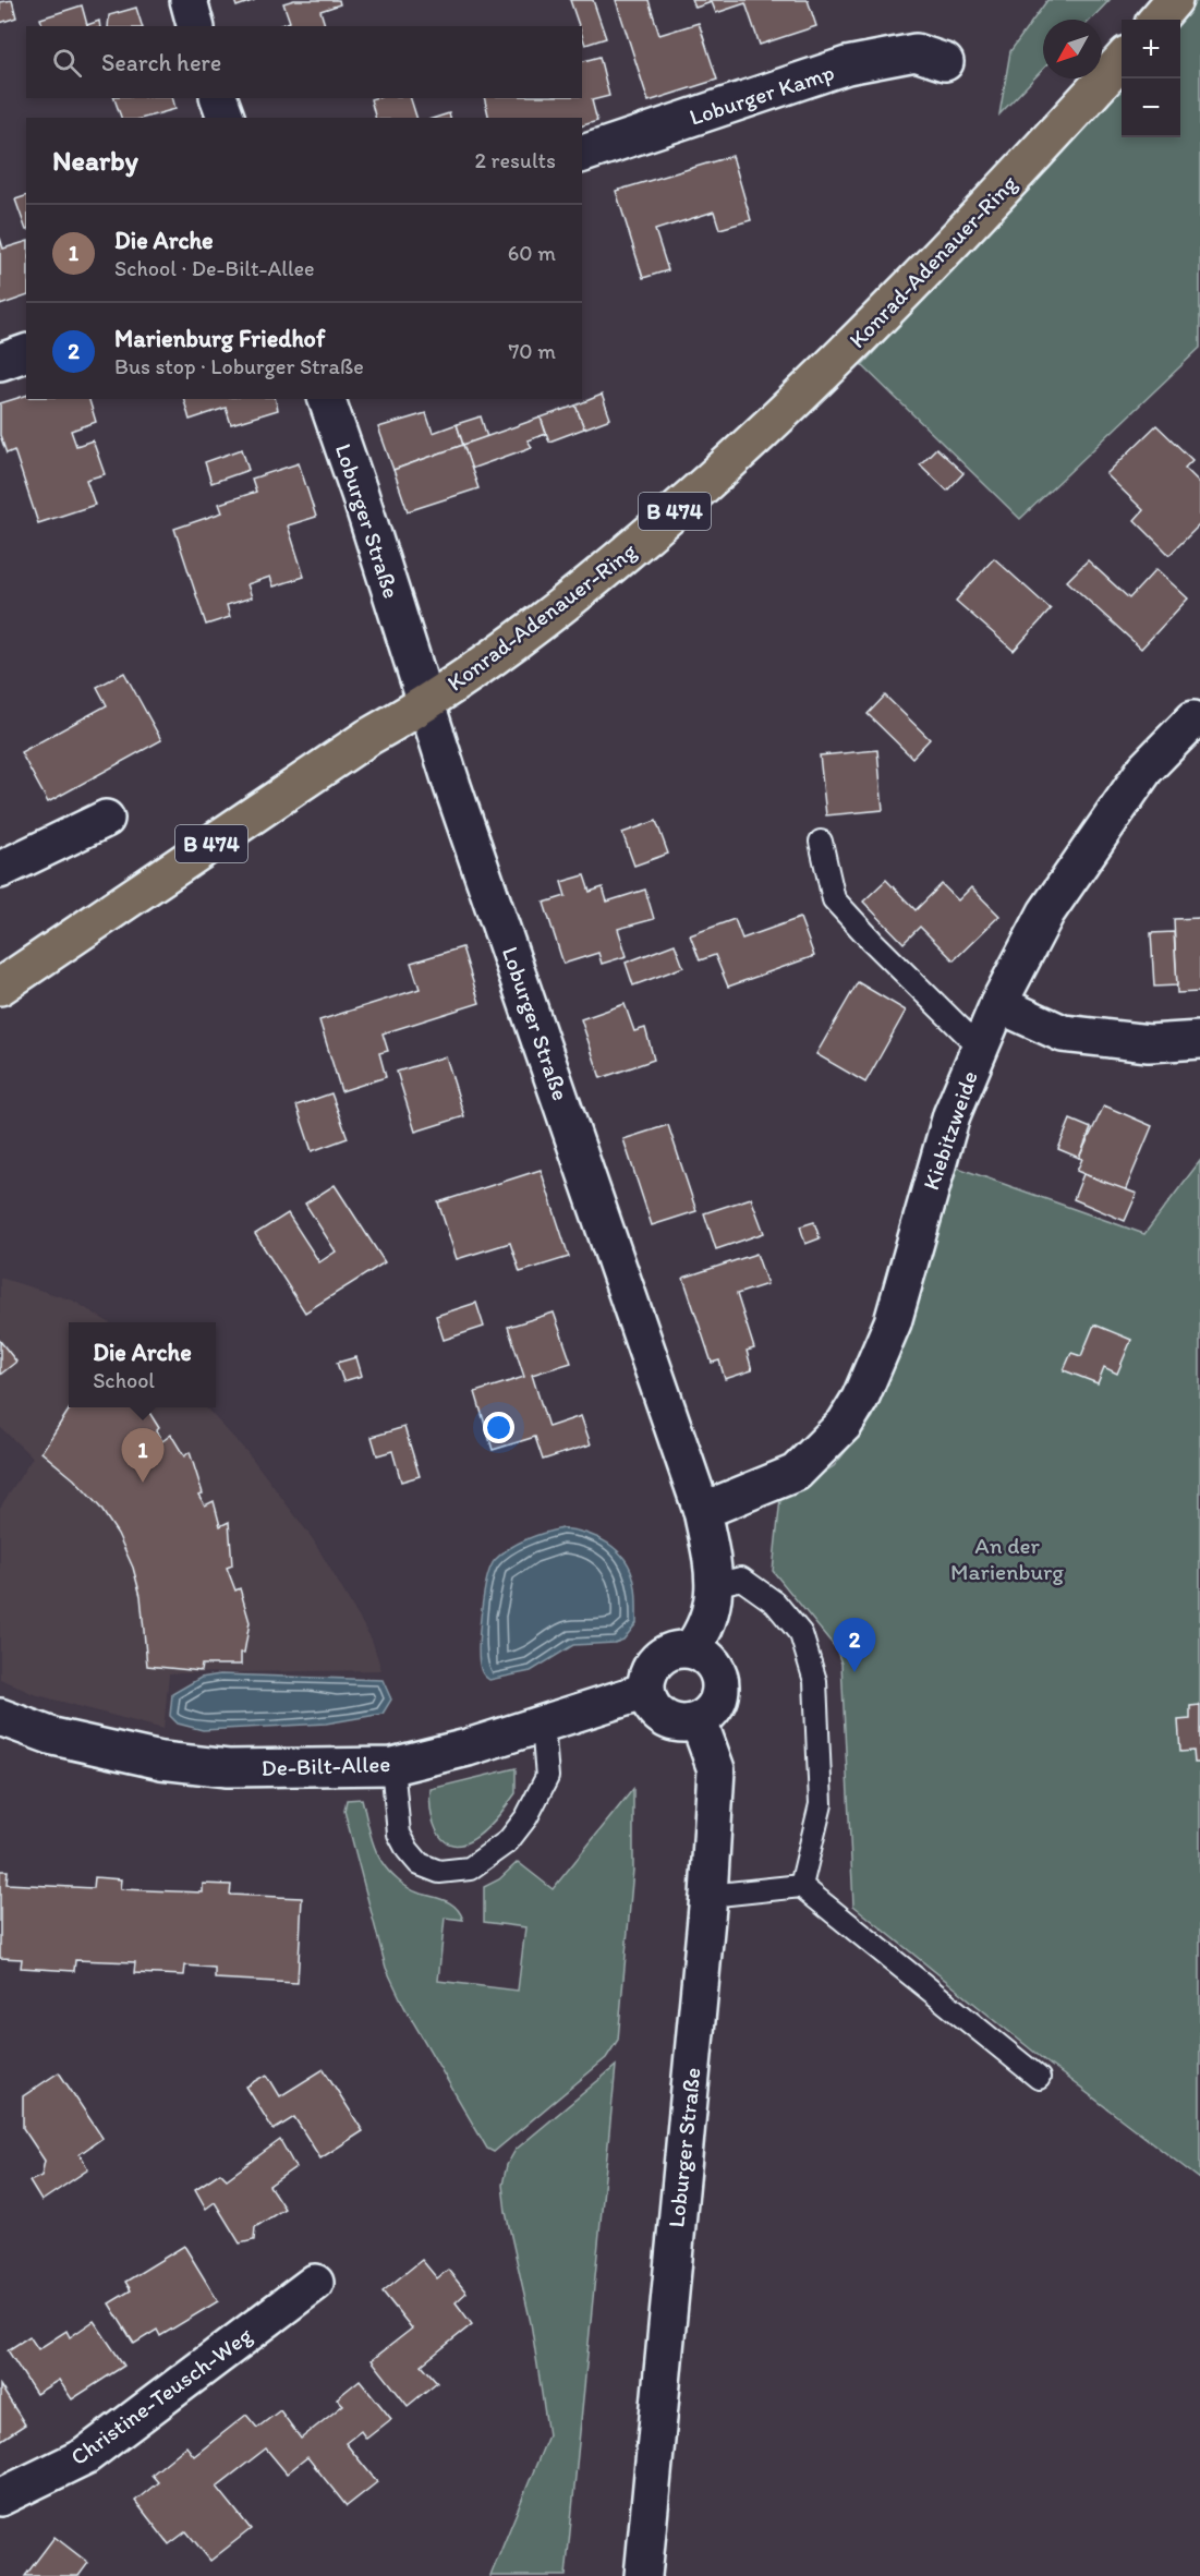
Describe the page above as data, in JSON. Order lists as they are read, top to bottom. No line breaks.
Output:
{"streets":{"main road":["Konrad-Adenauer-Ring","B 474"],"street":["Loburger Kamp","Loburger Straße","Kiebitzweide","De-Bilt-Allee","Christine-Teusch-Weg"]},"crossings":[["Konrad-Adenauer-Ring","Loburger Straße"],["Loburger Straße","Kiebitzweide"],["Loburger Straße","De-Bilt-Allee"]],"parks":["An der Marienburg"],"north":"bottom left","page":{"map_buttons":["+","−"],"search":"Search here","heading":["Nearby","2 results"],"list":[{"mark":"1","name":"Die Arche","note":"School · De-Bilt-Allee","value":"60 m"},{"mark":"2","name":"Marienburg Friedhof","note":"Bus stop · Loburger Straße","value":"70 m"}],"popup":["Die Arche","School"],"pins":["1","2"]}}
